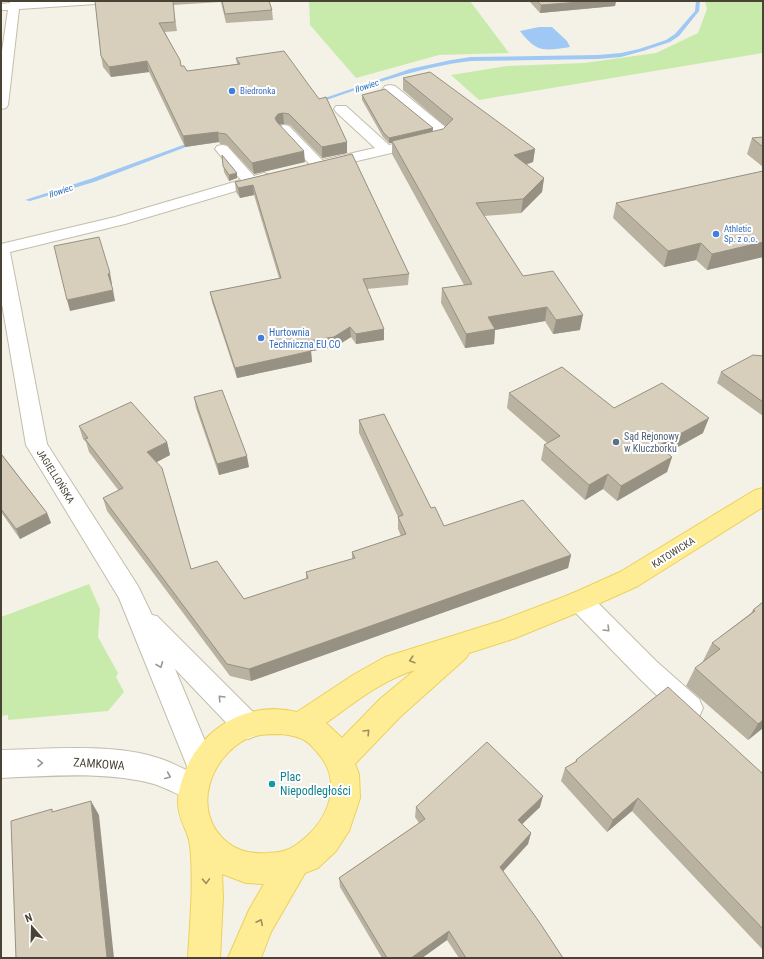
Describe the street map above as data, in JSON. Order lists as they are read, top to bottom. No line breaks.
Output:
{"streets":{"main road":["KATOWICKA"],"street":["JAGIELLOŃSKA","ZAMKOWA"]},"crossings":[["JAGIELLOŃSKA","ZAMKOWA"]],"one_way":["ZAMKOWA"],"water":["Iłowiec"],"places":["Biedronka","Athletic Sp. z o.o.","Hurtownia Techniczna EU CO","Sąd Rejonowy w Kluczborku","Plac Niepodległości"],"north":"top"}
